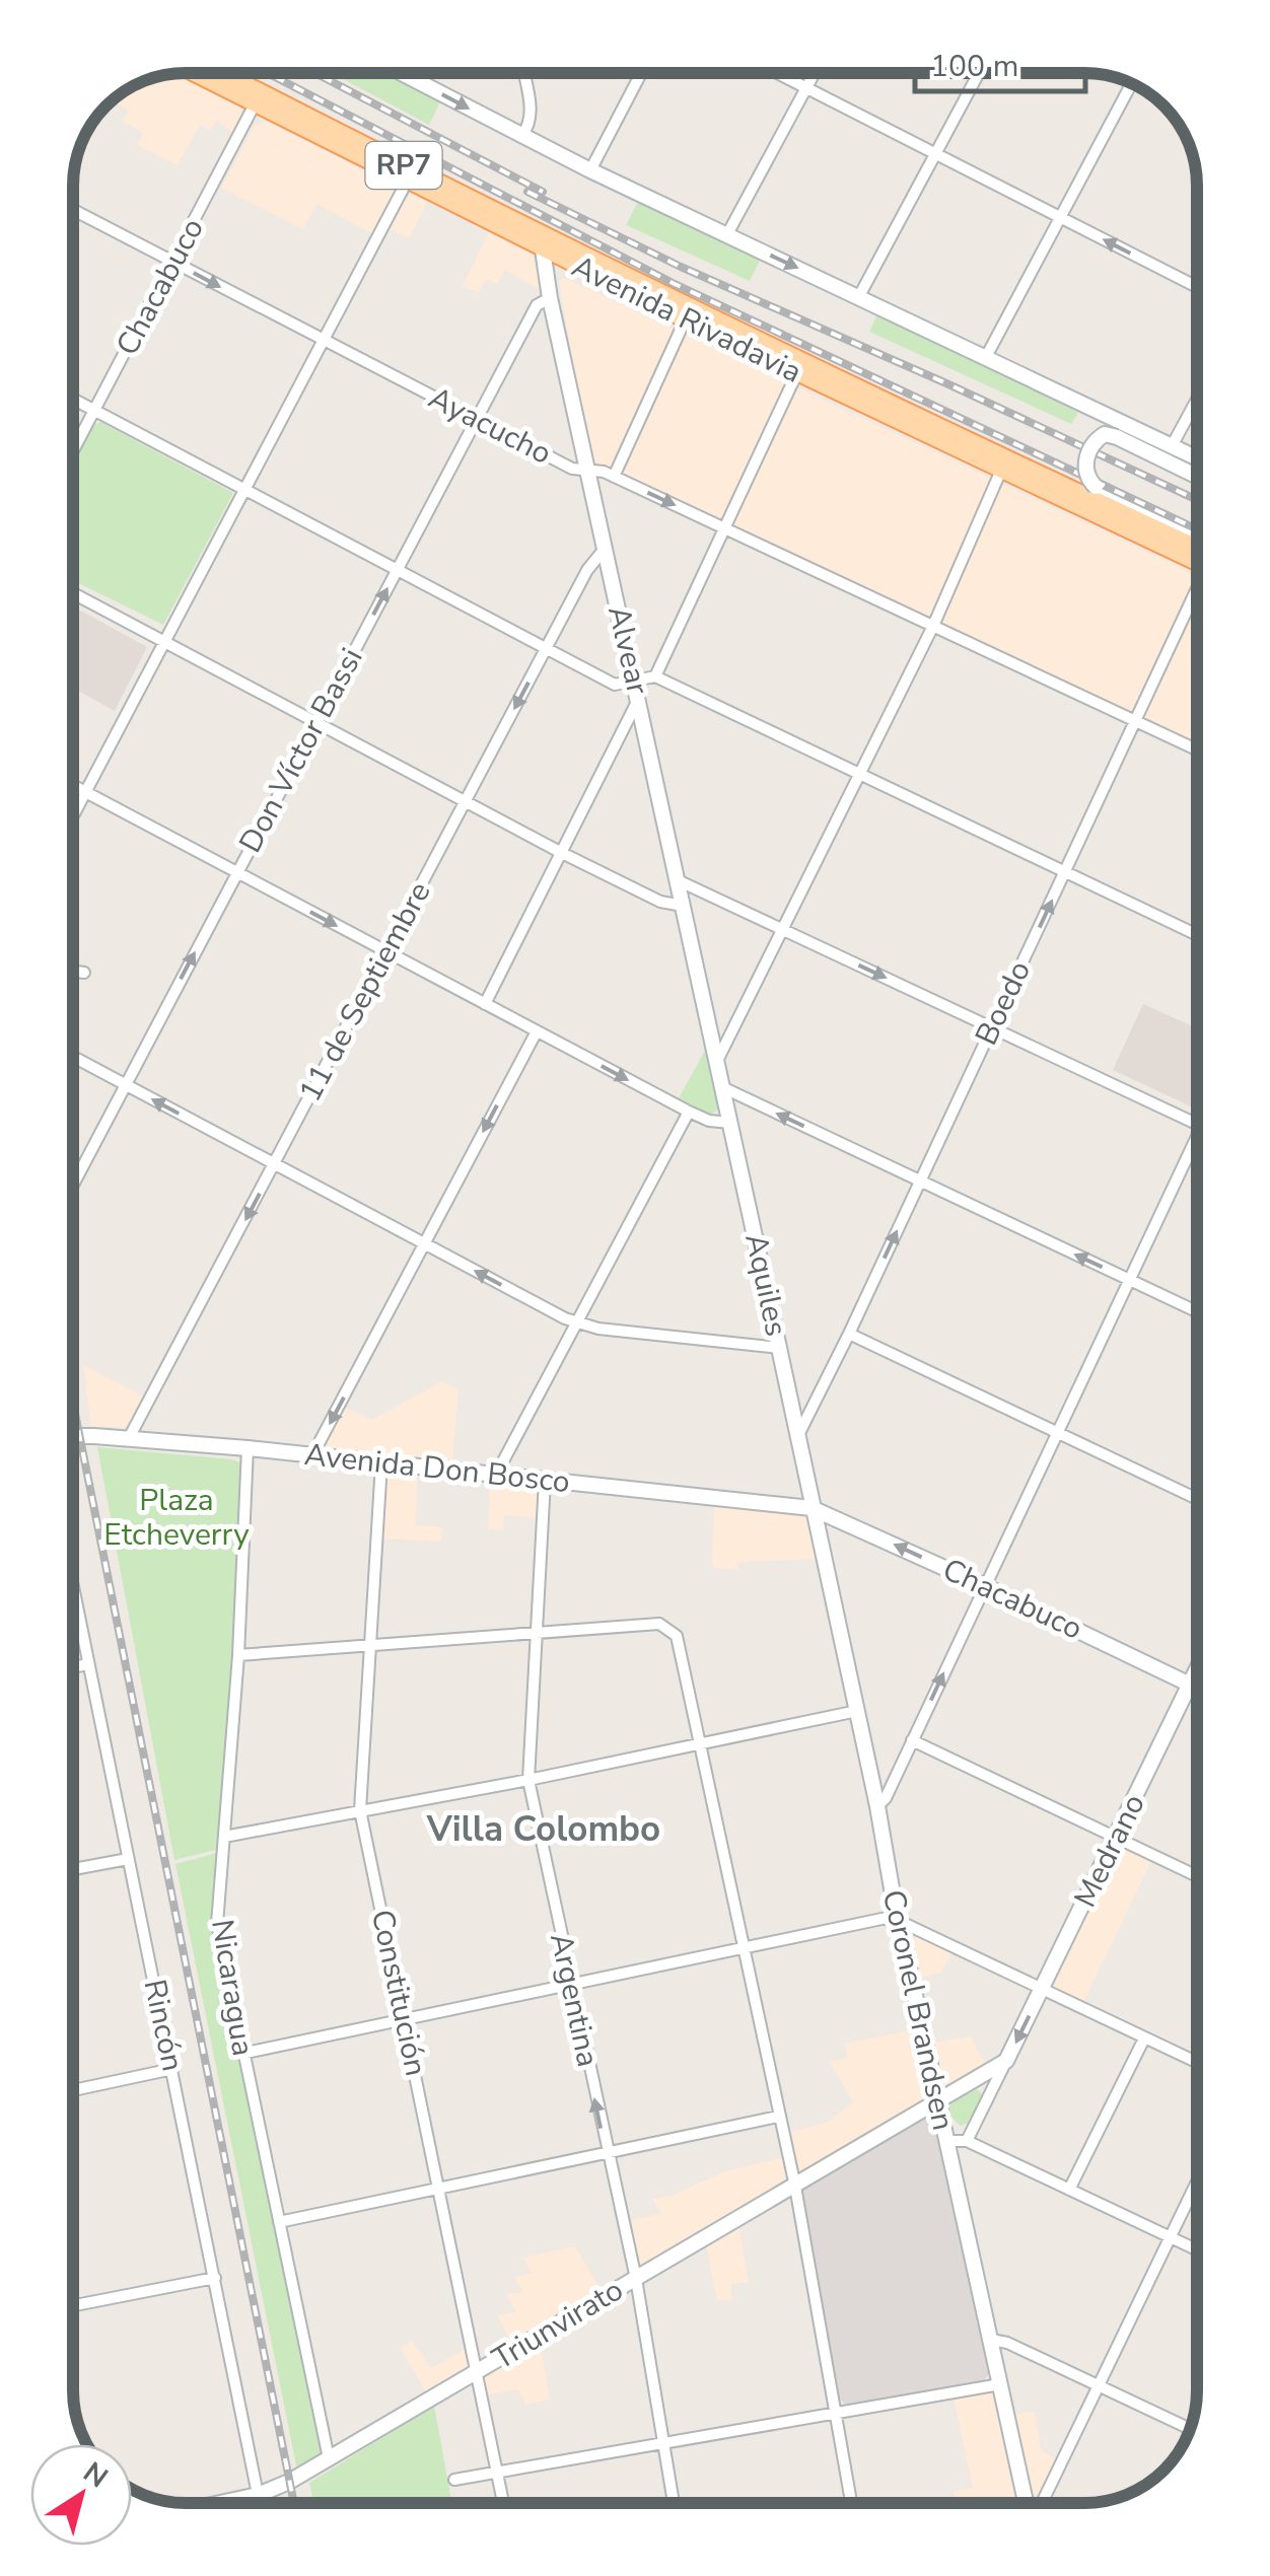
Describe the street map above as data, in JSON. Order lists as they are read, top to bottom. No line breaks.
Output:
{"streets":{"main road":["RP7","Avenida Rivadavia"],"street":["Chacabuco","Ayacucho","Alvear","Don Víctor Bassi","11 de Septiembre","Boedo","Aquiles","Avenida Don Bosco","Medrano","Nicaragua","Constitución","Argentina","Coronel Brandsen","Rincón","Triunvirato"]},"crossings":[["Chacabuco","Avenida Rivadavia"],["Chacabuco","Ayacucho"],["Chacabuco","Aquiles"],["Chacabuco","Avenida Don Bosco"],["Chacabuco","Medrano"],["Chacabuco","Coronel Brandsen"],["Avenida Rivadavia","Alvear"],["Ayacucho","Alvear"],["Ayacucho","Don Víctor Bassi"],["Ayacucho","Boedo"],["Alvear","Don Víctor Bassi"],["Alvear","11 de Septiembre"],["Alvear","Aquiles"],["11 de Septiembre","Avenida Don Bosco"],["Boedo","Aquiles"],["Aquiles","Avenida Don Bosco"],["Aquiles","Coronel Brandsen"],["Avenida Don Bosco","Nicaragua"],["Avenida Don Bosco","Constitución"],["Avenida Don Bosco","Argentina"],["Avenida Don Bosco","Coronel Brandsen"],["Nicaragua","Triunvirato"],["Constitución","Triunvirato"],["Argentina","Triunvirato"],["Coronel Brandsen","Triunvirato"],["Rincón","Triunvirato"]],"one_way":["Don Víctor Bassi","11 de Septiembre","Boedo"],"districts":["Villa Colombo"],"parks":["Plaza Etcheverry"],"scale_bar":"100 m","north":"top right"}
